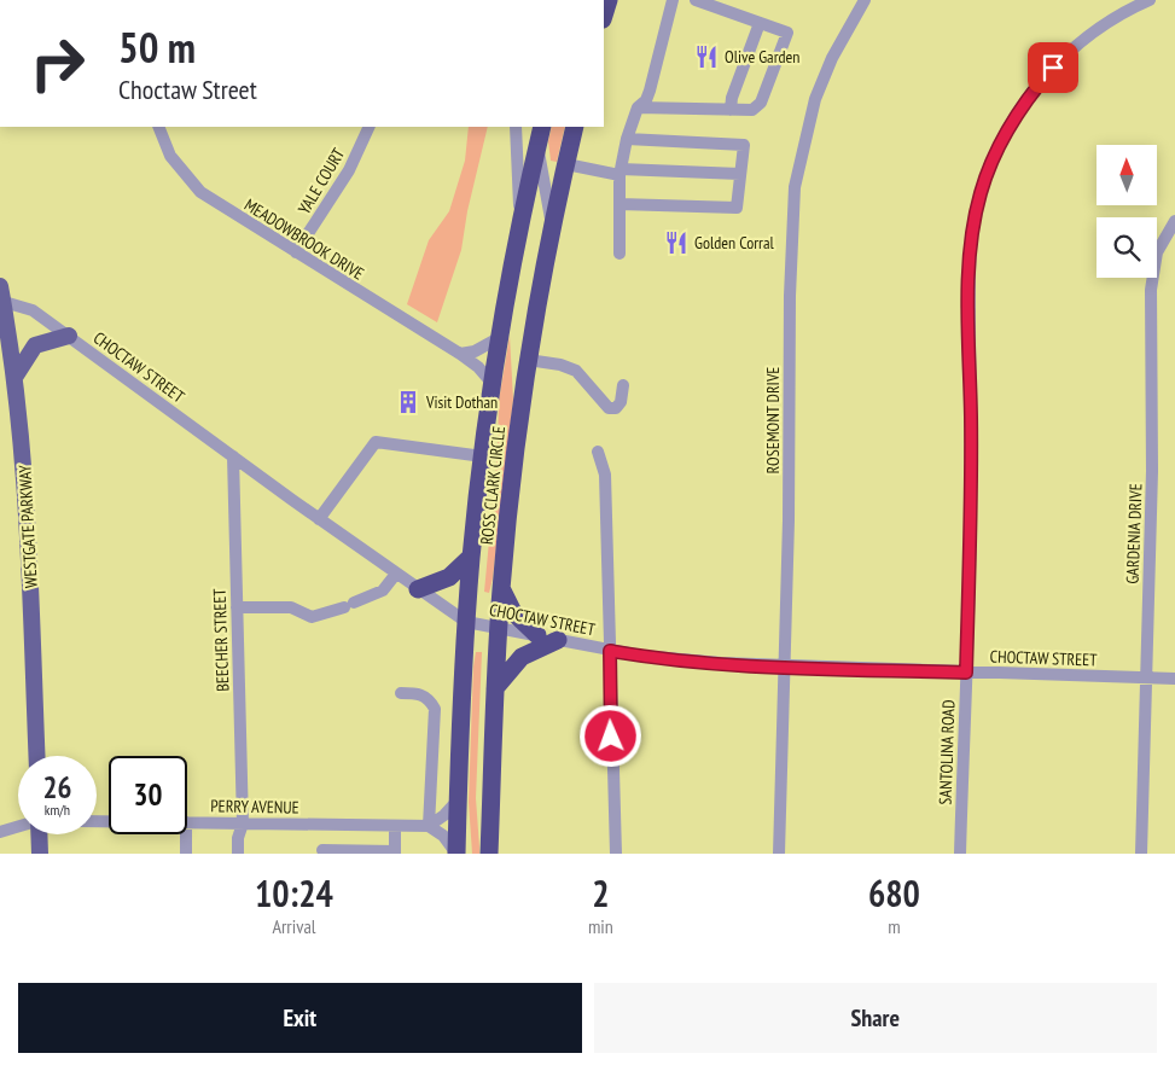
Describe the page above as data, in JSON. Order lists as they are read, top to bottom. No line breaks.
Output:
{"streets":{"highway":["ROSS CLARK CIRCLE"],"main road":["WESTGATE PARKWAY"],"street":["YALE COURT","MEADOWBROOK DRIVE","CHOCTAW STREET","ROSEMONT DRIVE","GARDENIA DRIVE","BEECHER STREET","SANTOLINA ROAD","PERRY AVENUE"]},"crossings":[["YALE COURT","MEADOWBROOK DRIVE"],["MEADOWBROOK DRIVE","ROSS CLARK CIRCLE"],["CHOCTAW STREET","ROSEMONT DRIVE"],["CHOCTAW STREET","ROSS CLARK CIRCLE"],["CHOCTAW STREET","WESTGATE PARKWAY"],["CHOCTAW STREET","GARDENIA DRIVE"],["CHOCTAW STREET","BEECHER STREET"],["CHOCTAW STREET","SANTOLINA ROAD"],["BEECHER STREET","PERRY AVENUE"]],"places":{"restaurant":["Olive Garden","Golden Corral"],"building":["Visit Dothan"]},"north":"top","page":{"turn":["50 m","Choctaw Street"],"speed":"26 km/h","limit":"30","eta":["10:24","Arrival","2","min","680","m"],"buttons":["Exit","Share"]}}
